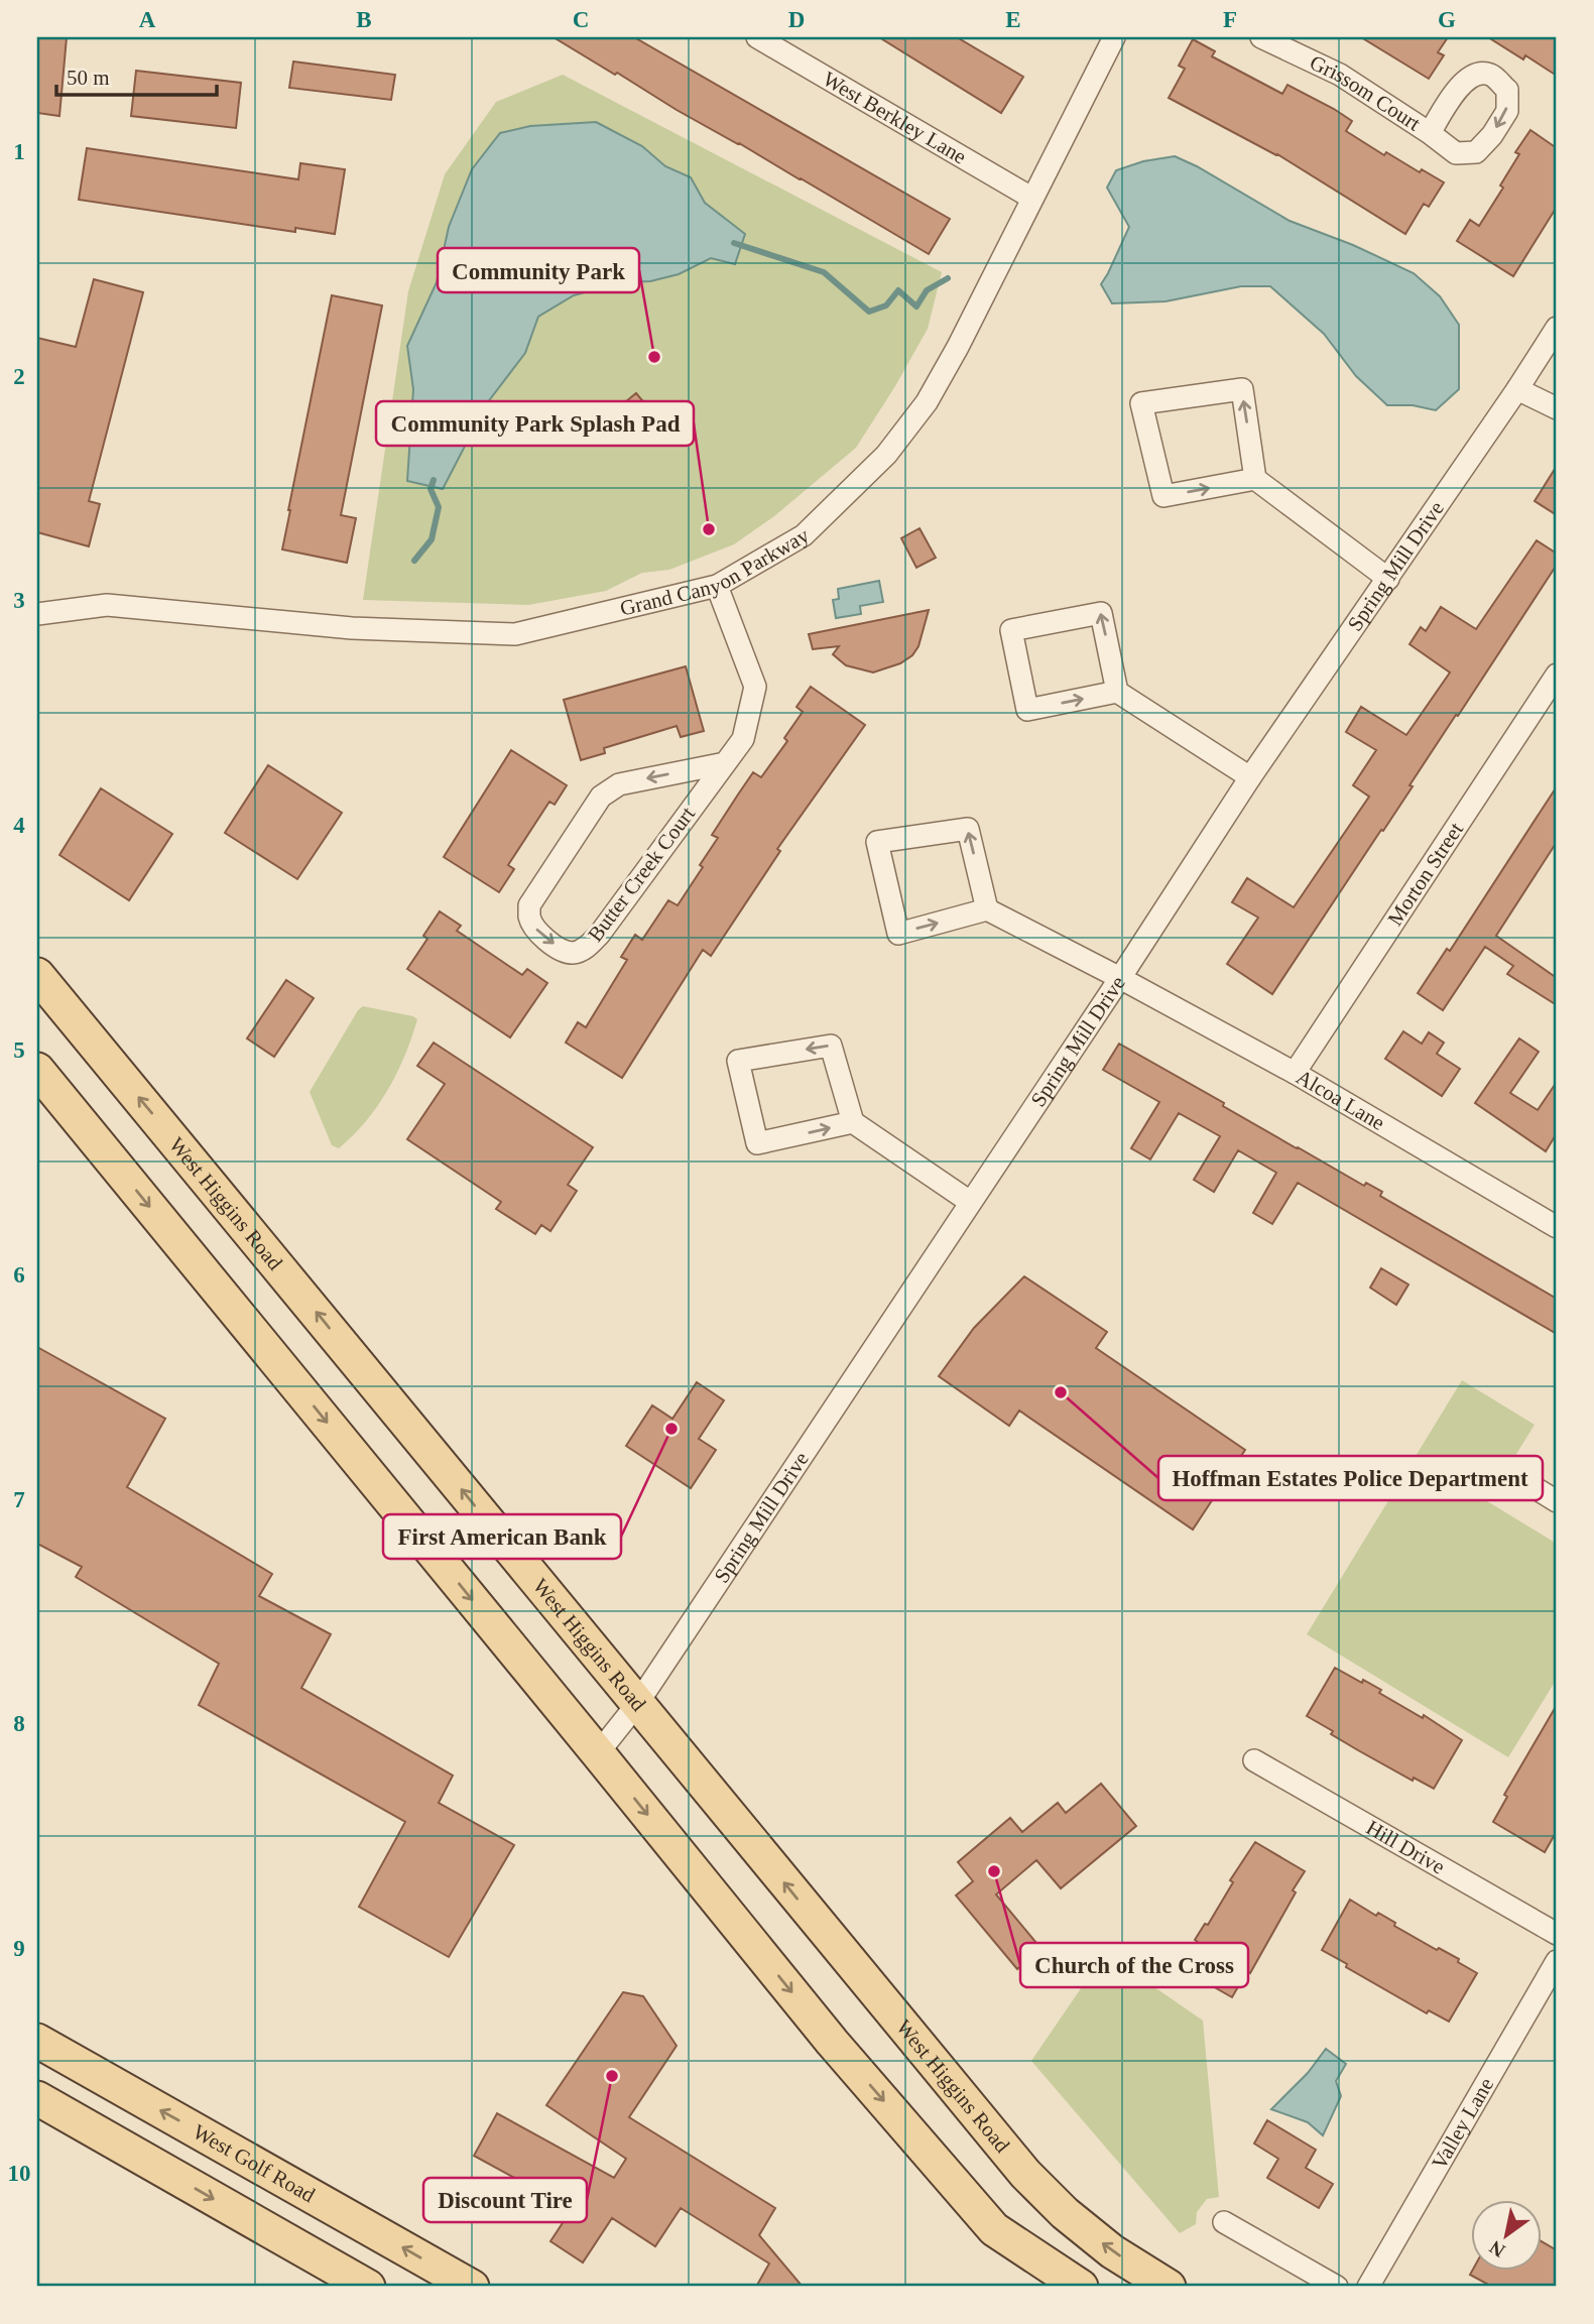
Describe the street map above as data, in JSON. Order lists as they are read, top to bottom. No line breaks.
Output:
{"streets":{"main road":["West Higgins Road","West Golf Road"],"street":["Grissom Court","West Berkley Lane","Spring Mill Drive","Grand Canyon Parkway","Butter Creek Court","Morton Street","Alcoa Lane","Hill Drive","Valley Lane"]},"crossings":[["West Berkley Lane","Grand Canyon Parkway"],["Spring Mill Drive","Alcoa Lane"],["Spring Mill Drive","West Higgins Road"],["Grand Canyon Parkway","Butter Creek Court"],["Morton Street","Alcoa Lane"]],"places":["Community Park","Community Park Splash Pad","Hoffman Estates Police Department","First American Bank","Church of the Cross","Discount Tire"],"scale_bar":"50 m","north":"bottom left","grid":{"columns":["A","B","C","D","E","F","G"],"rows":["1","2","3","4","5","6","7","8","9","10"]}}
